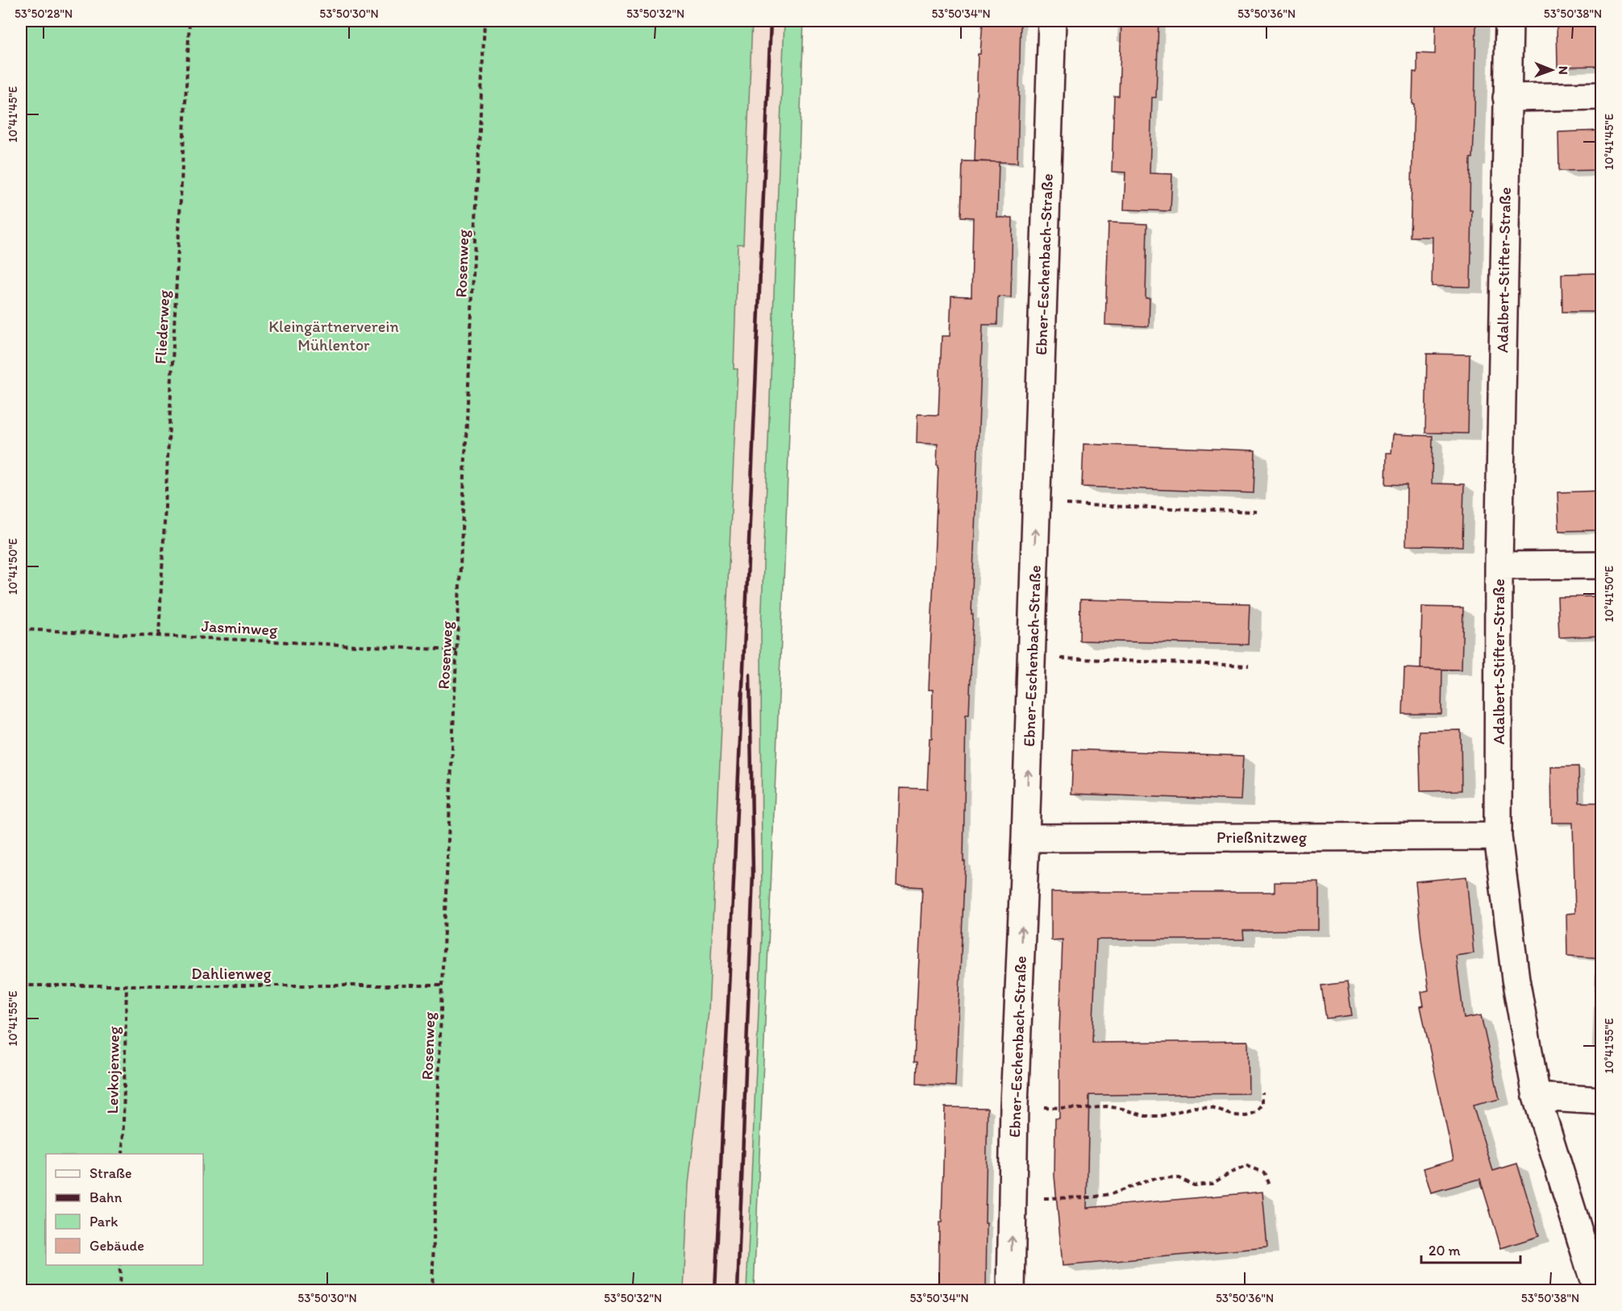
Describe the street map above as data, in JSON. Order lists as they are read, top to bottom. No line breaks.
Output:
{"streets":{"street":["Ebner-Eschenbach-Straße","Adalbert-Stifter-Straße","Prießnitzweg"],"path":["Rosenweg","Fliederweg","Jasminweg","Dahlienweg","Levkojenweg"]},"crossings":[["Rosenweg","Jasminweg"],["Rosenweg","Dahlienweg"],["Ebner-Eschenbach-Straße","Prießnitzweg"],["Adalbert-Stifter-Straße","Prießnitzweg"],["Fliederweg","Jasminweg"],["Dahlienweg","Levkojenweg"]],"one_way":["Ebner-Eschenbach-Straße"],"parks":["Kleingärtnerverein Mühlentor"],"legend":["Straße","Bahn","Park","Gebäude"],"scale_bar":"20 m","north":"right","coordinates":["53°50'28\"N","53°50'30\"N","53°50'32\"N","53°50'34\"N","53°50'36\"N","53°50'38\"N","10°41'45\"E","10°41'50\"E","10°41'55\"E"]}
